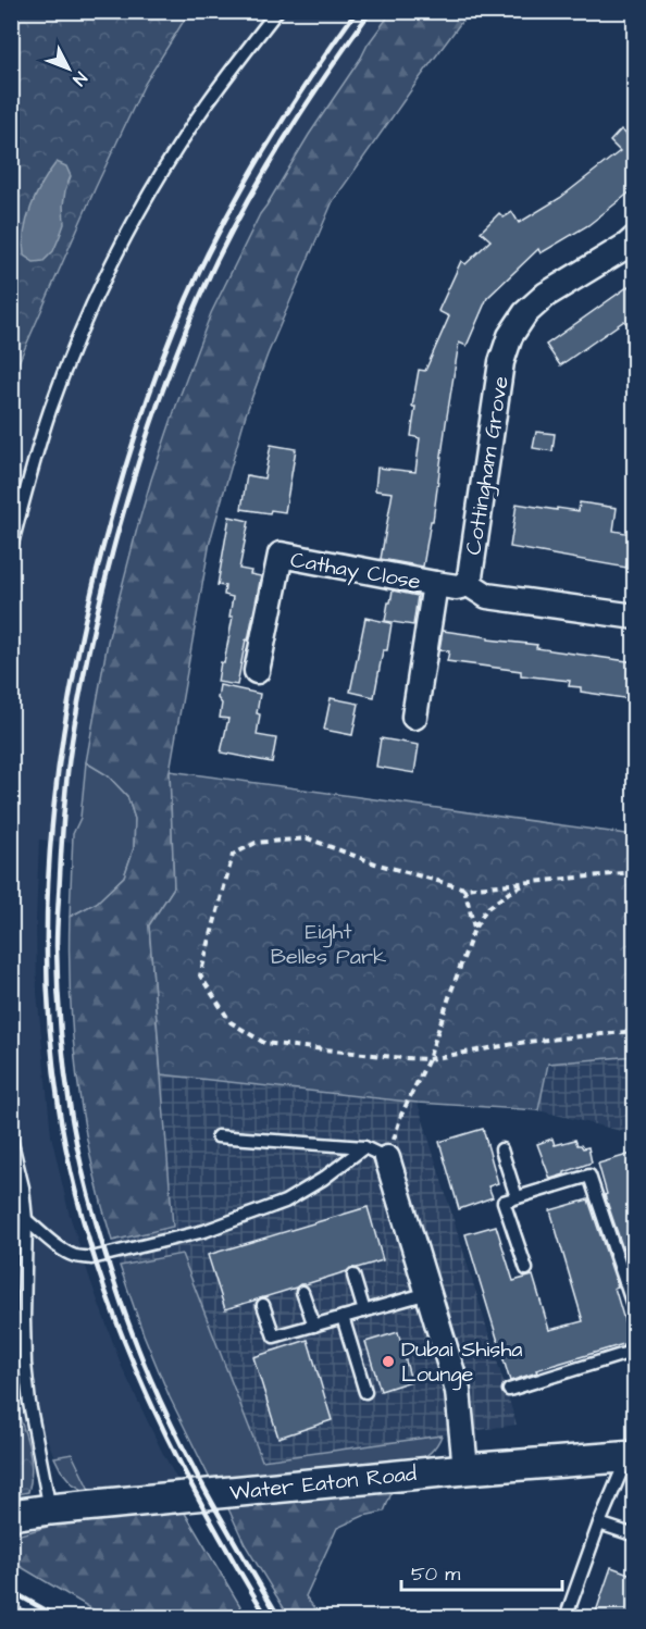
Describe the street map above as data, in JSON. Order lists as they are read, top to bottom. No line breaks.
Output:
{"streets":{"street":["Cottingham Grove","Cathay Close","Water Eaton Road"]},"crossings":[["Cottingham Grove","Cathay Close"]],"parks":["Eight Belles Park"],"places":["Dubai Shisha Lounge"],"scale_bar":"50 m","north":"bottom right"}
